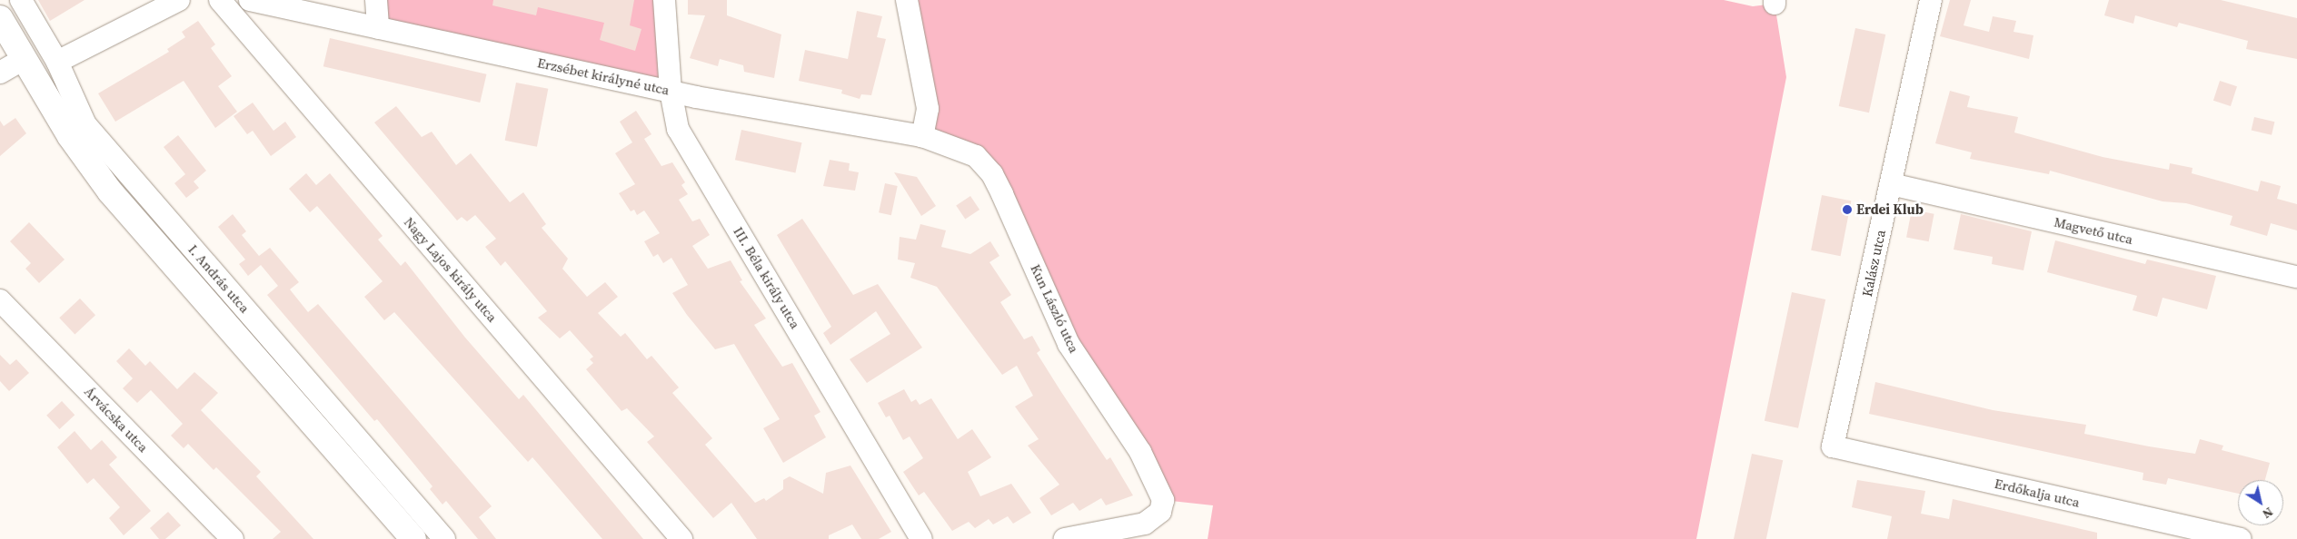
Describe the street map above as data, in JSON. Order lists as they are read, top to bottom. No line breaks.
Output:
{"streets":{"main road":["I. András utca"],"street":["Erzsébet királyné utca","Magvető utca","Kalász utca","Nagy Lajos király utca","III. Béla király utca","Kun László utca","Árvácska utca","Erdőkalja utca"]},"crossings":[["Erzsébet királyné utca","III. Béla király utca"],["Erzsébet királyné utca","Kun László utca"],["Magvető utca","Kalász utca"],["Kalász utca","Erdőkalja utca"]],"places":["Erdei Klub"],"north":"bottom right"}
